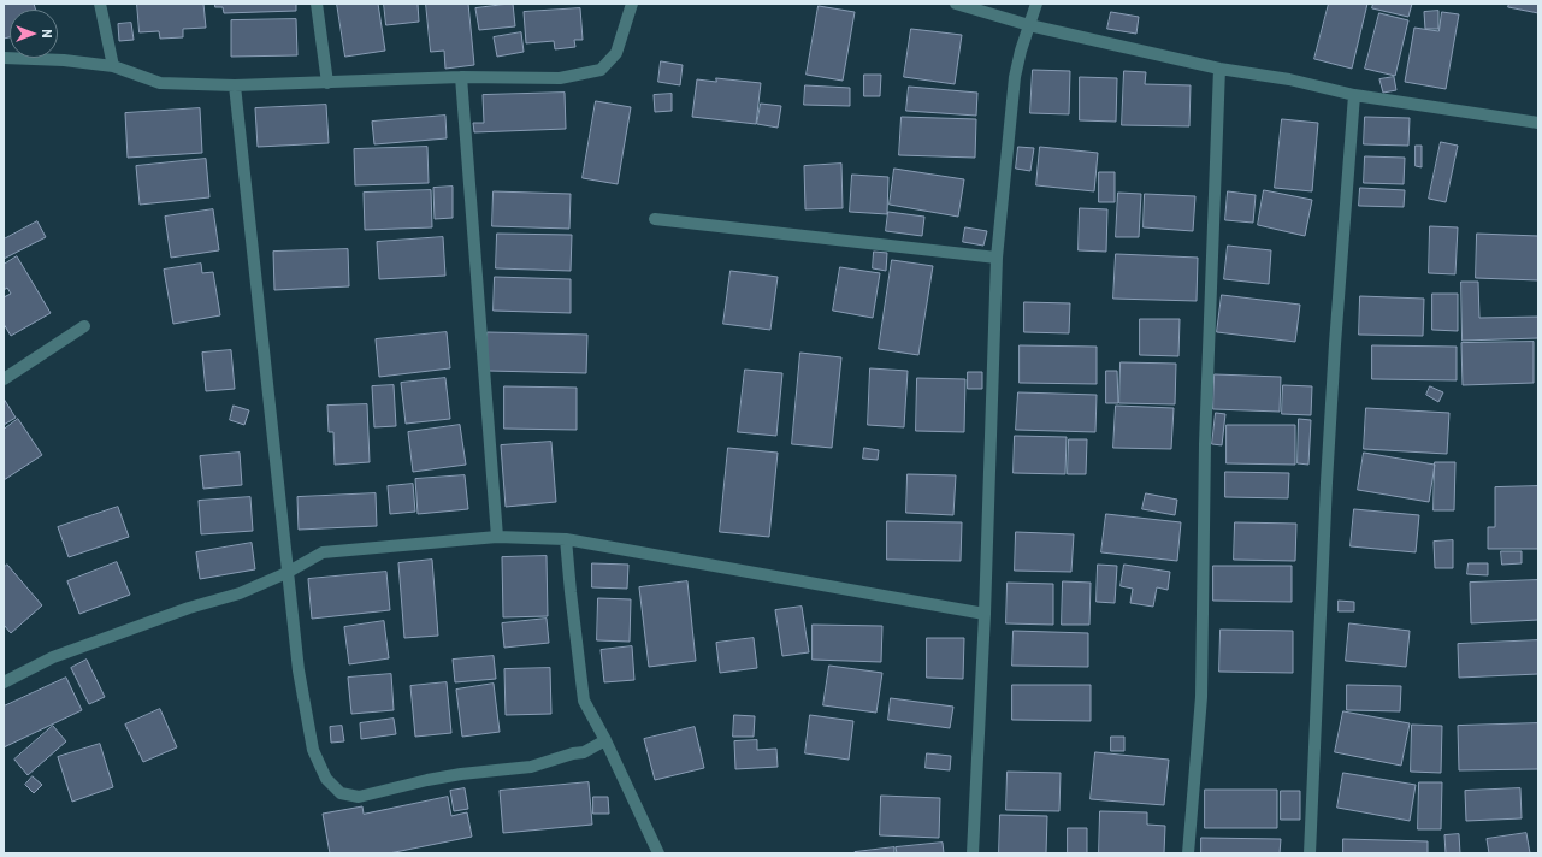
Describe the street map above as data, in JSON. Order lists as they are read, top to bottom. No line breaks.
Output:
{"north":"right"}
